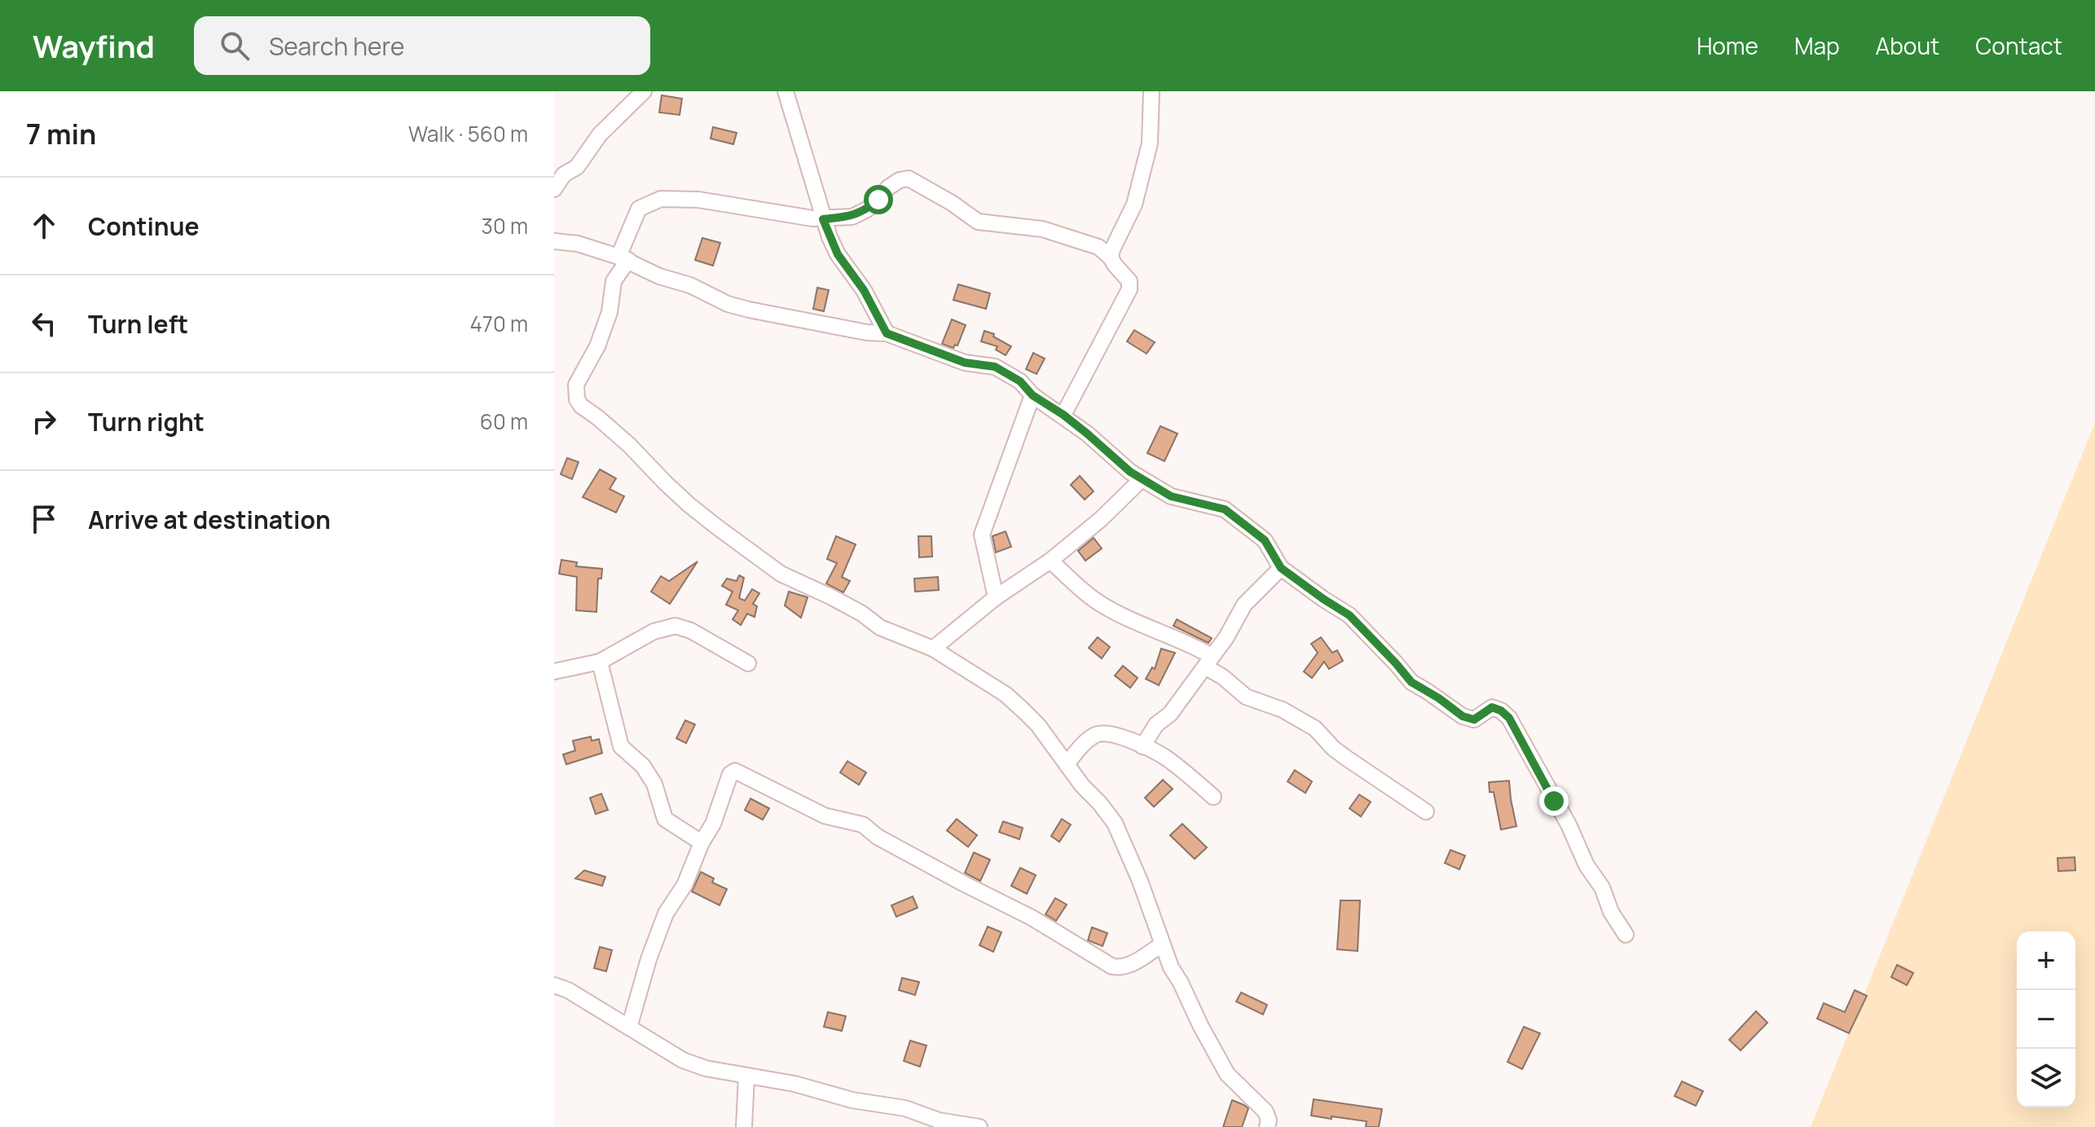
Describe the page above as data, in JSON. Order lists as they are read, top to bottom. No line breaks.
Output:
{"page":{"header":"Wayfind","search":"Search here","nav":["Home","Map","About","Contact"],"heading":["7 min","Walk · 560 m"],"list":[["Continue","30 m"],["Turn left","470 m"],["Turn right","60 m"],"Arrive at destination"],"map_buttons":["+","−"]}}
